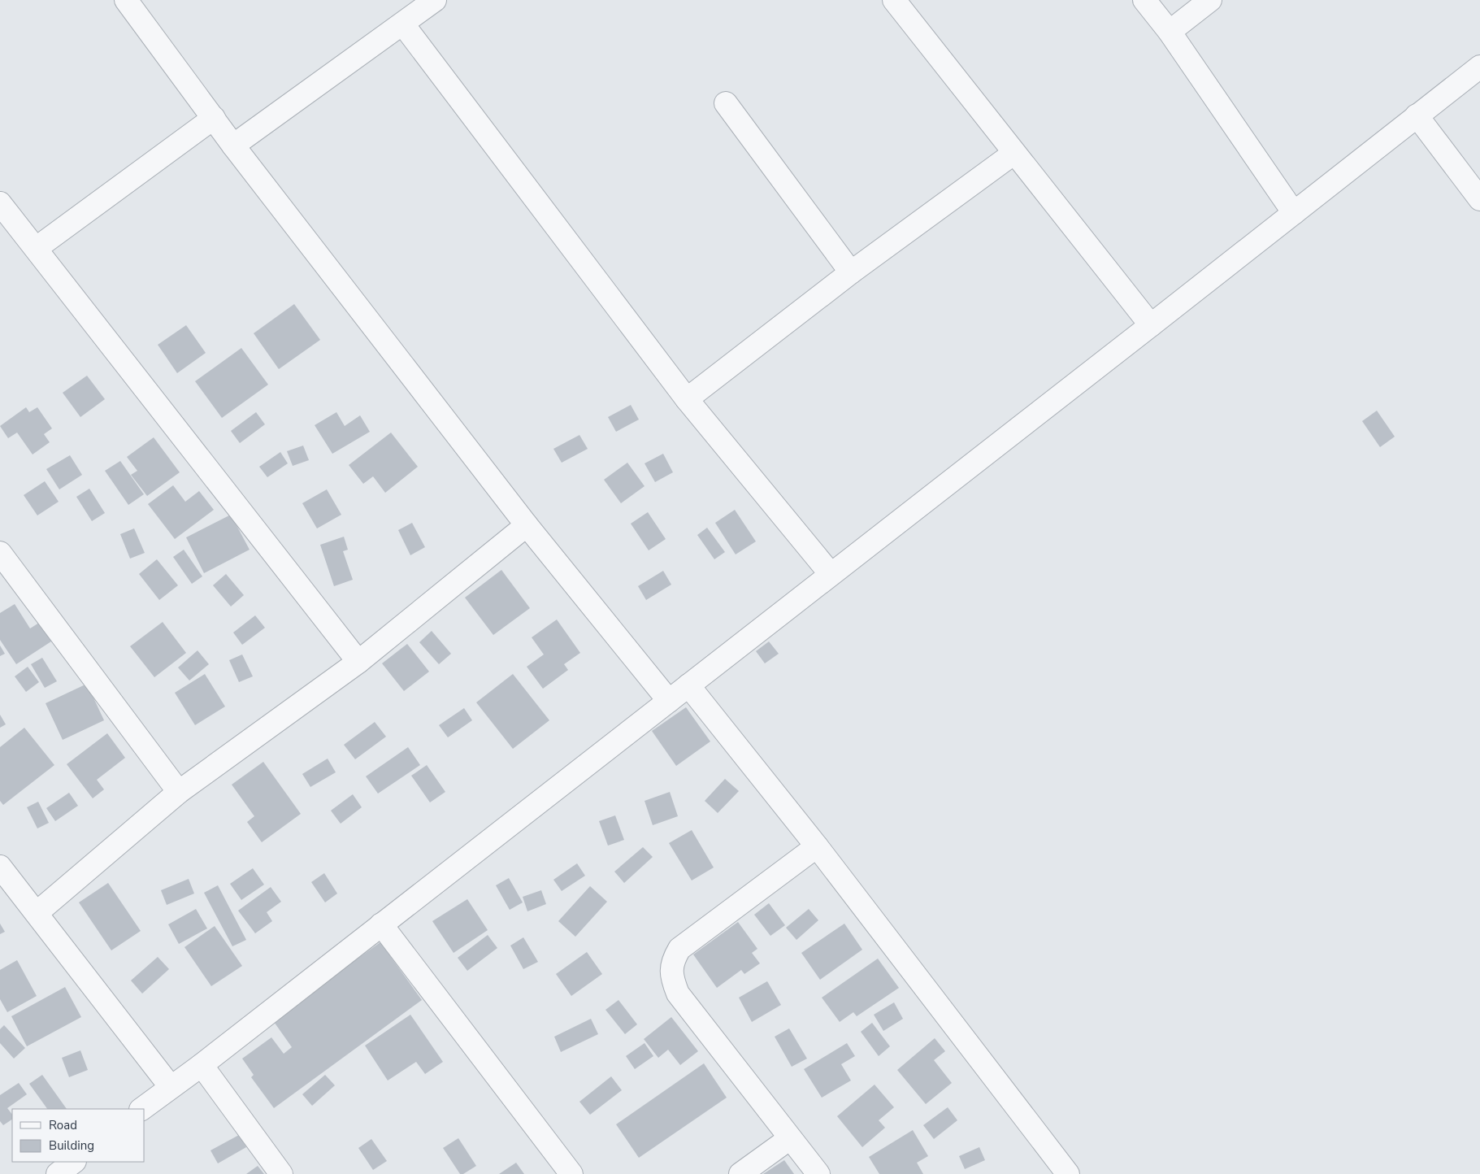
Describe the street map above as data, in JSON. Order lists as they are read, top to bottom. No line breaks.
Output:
{"legend":["Road","Building"]}
